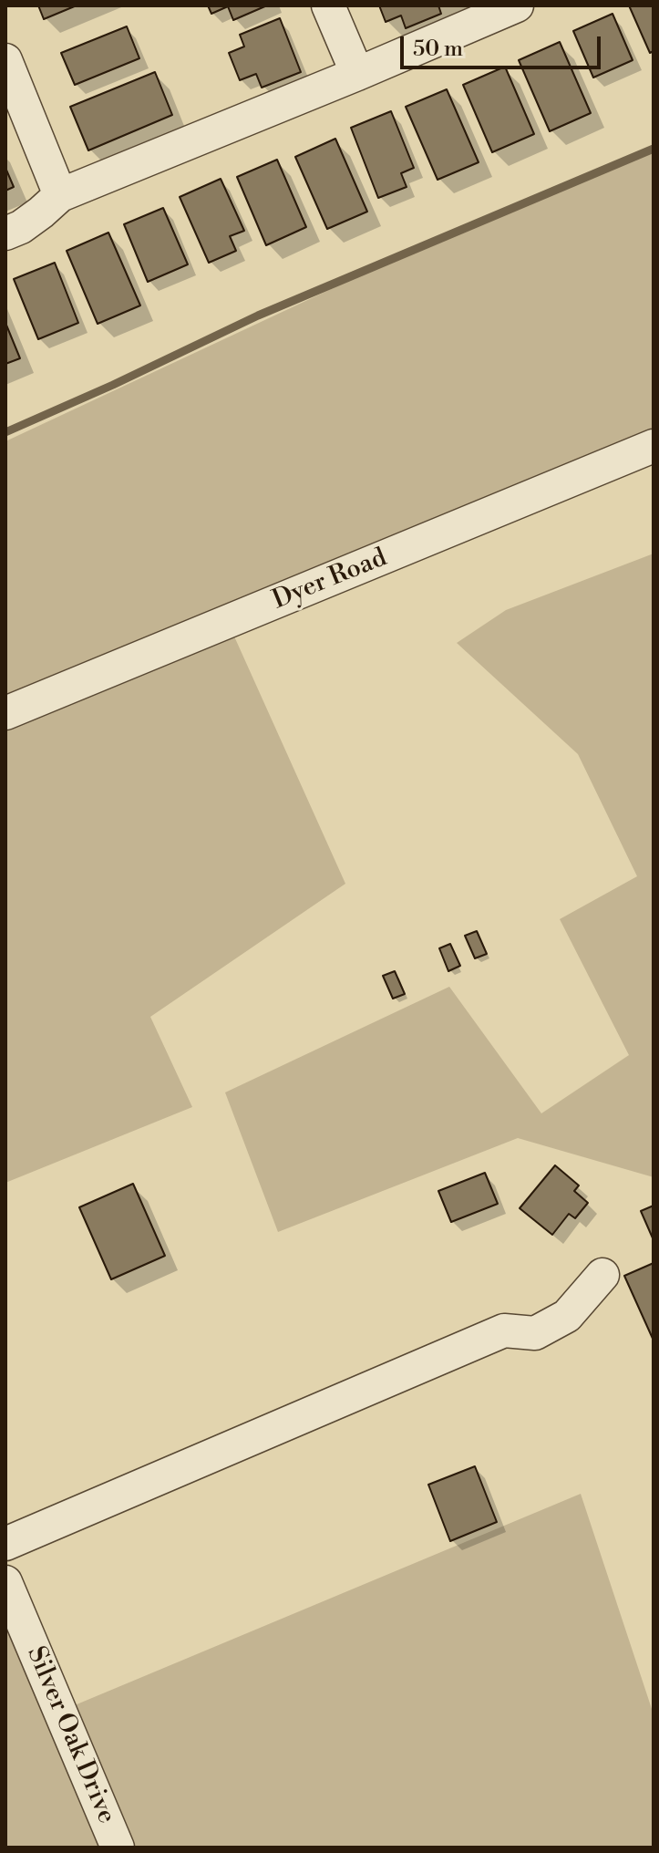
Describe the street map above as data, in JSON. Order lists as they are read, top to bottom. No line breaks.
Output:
{"streets":{"street":["Dyer Road","Silver Oak Drive"]},"scale_bar":"50 m"}
